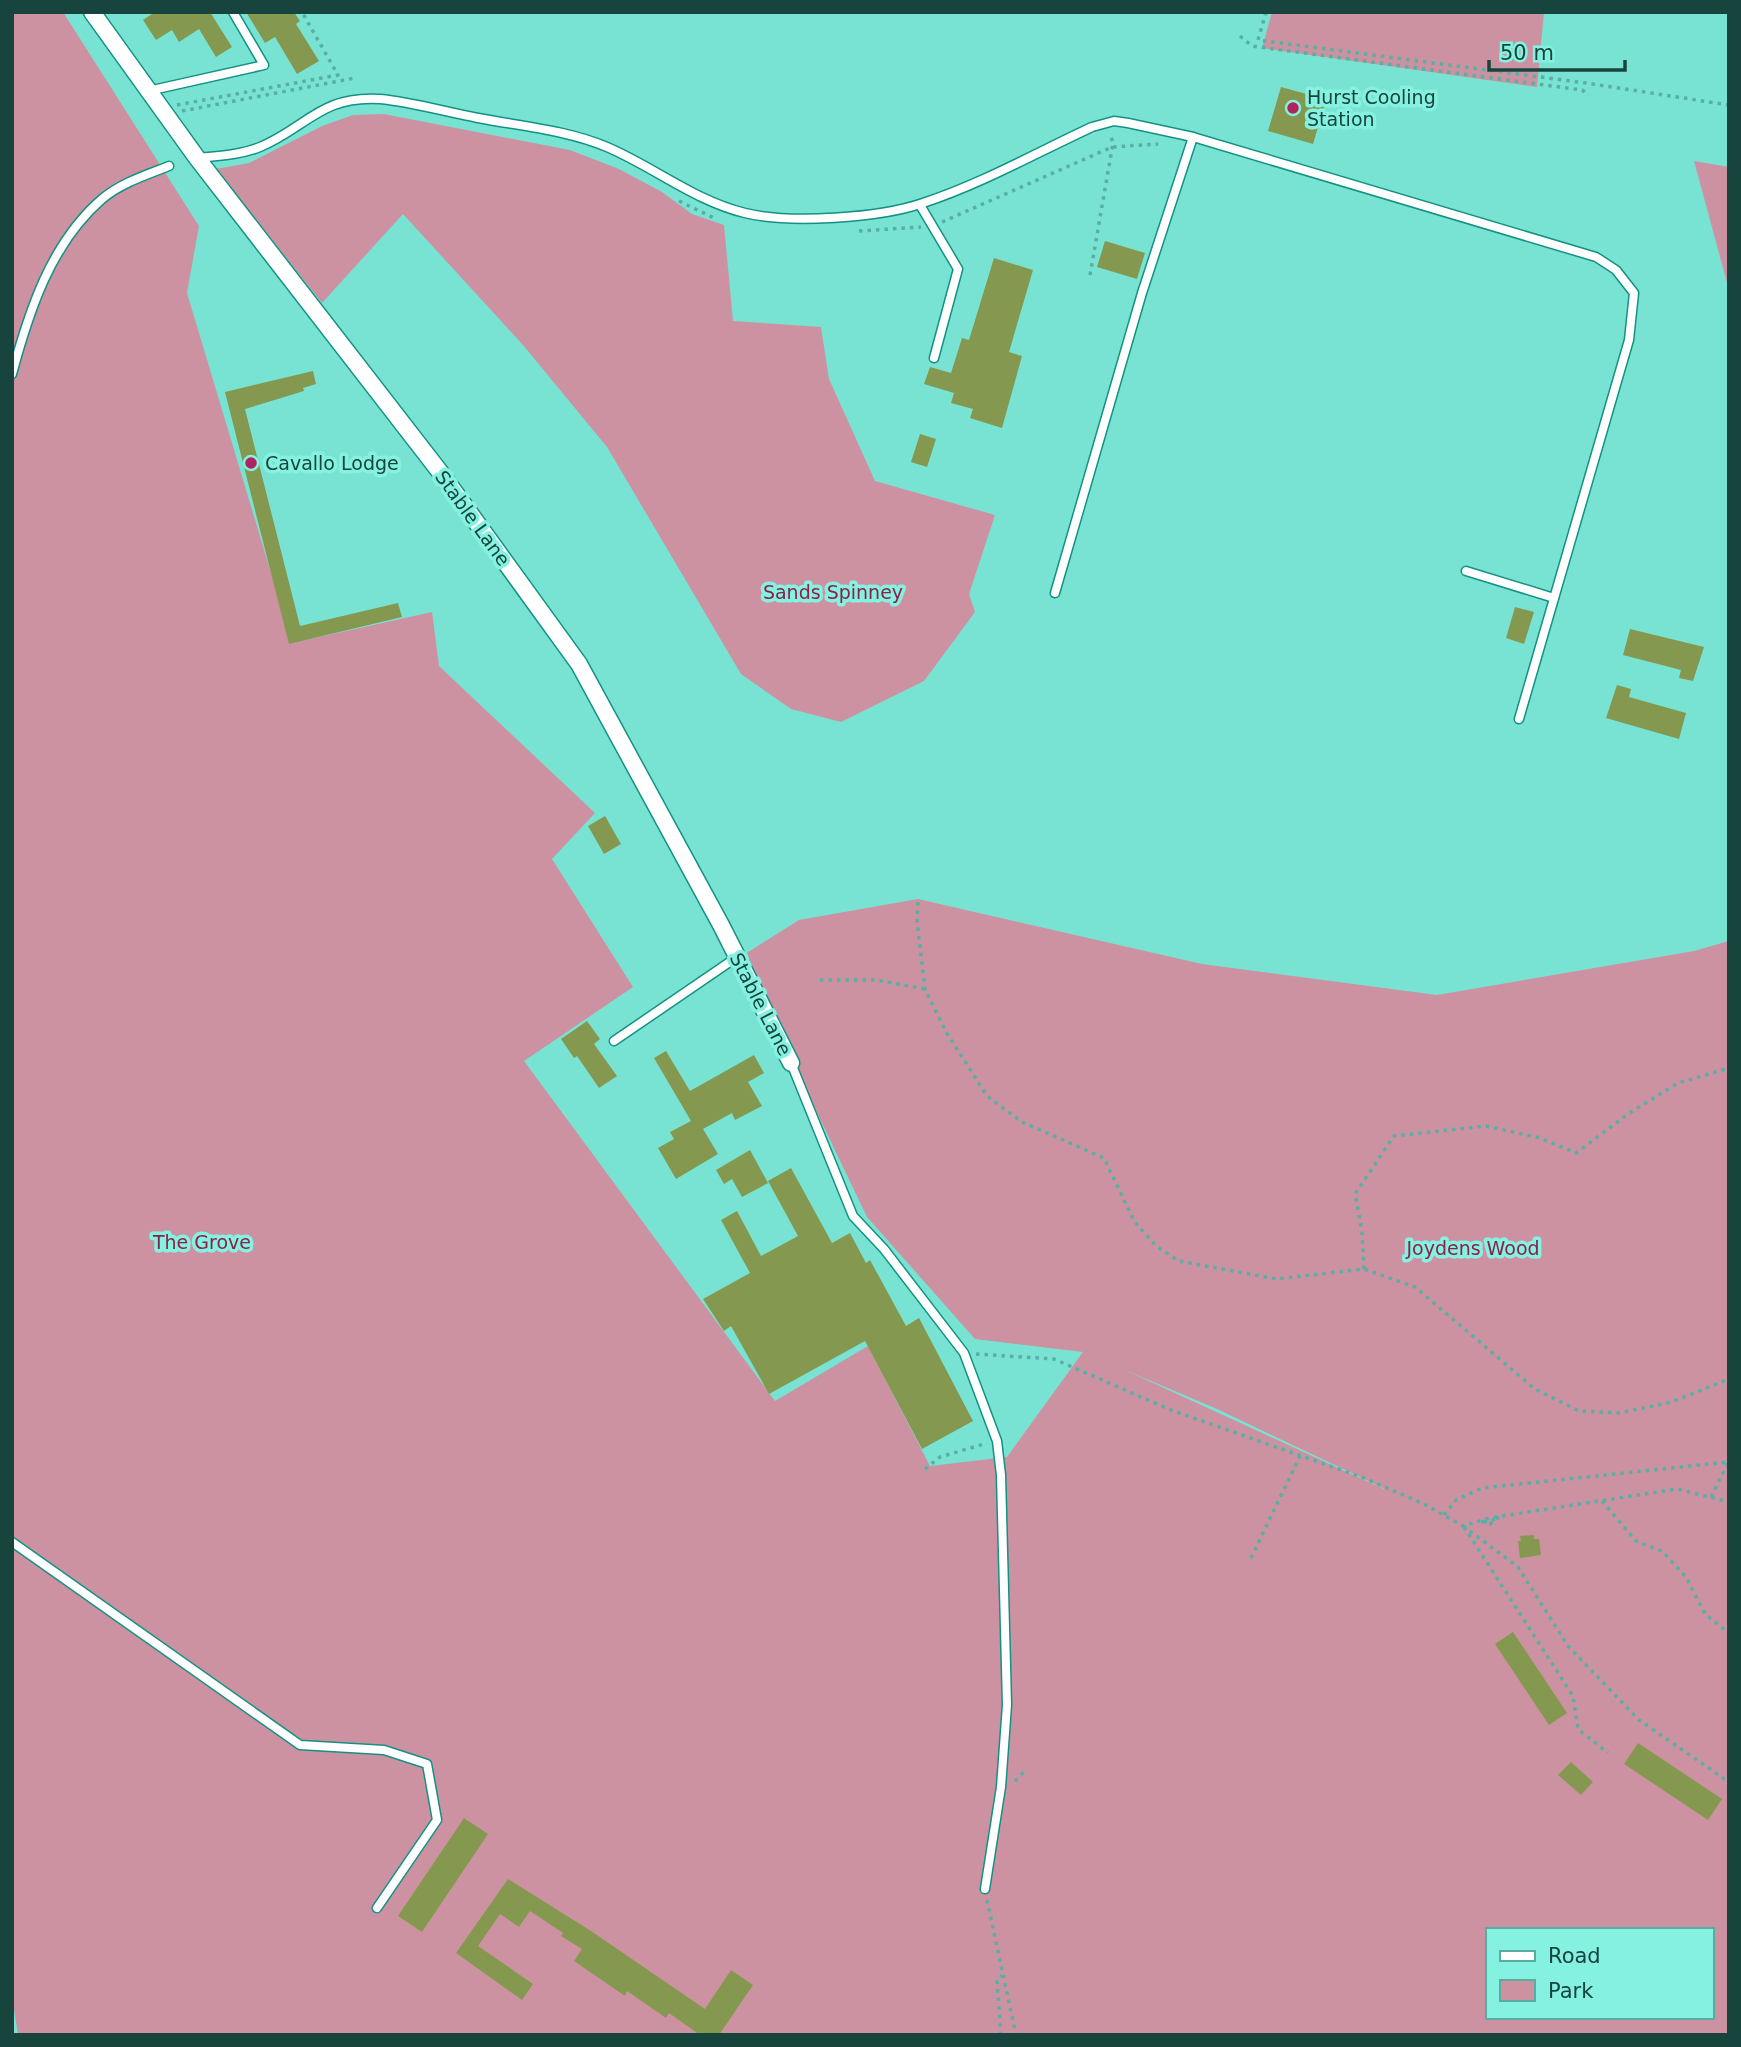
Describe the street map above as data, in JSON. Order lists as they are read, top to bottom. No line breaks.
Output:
{"streets":{"street":["Stable Lane"]},"parks":["Sands Spinney","The Grove","Joydens Wood"],"places":["Hurst Cooling Station","Cavallo Lodge"],"legend":["Road","Park"],"scale_bar":"50 m"}
